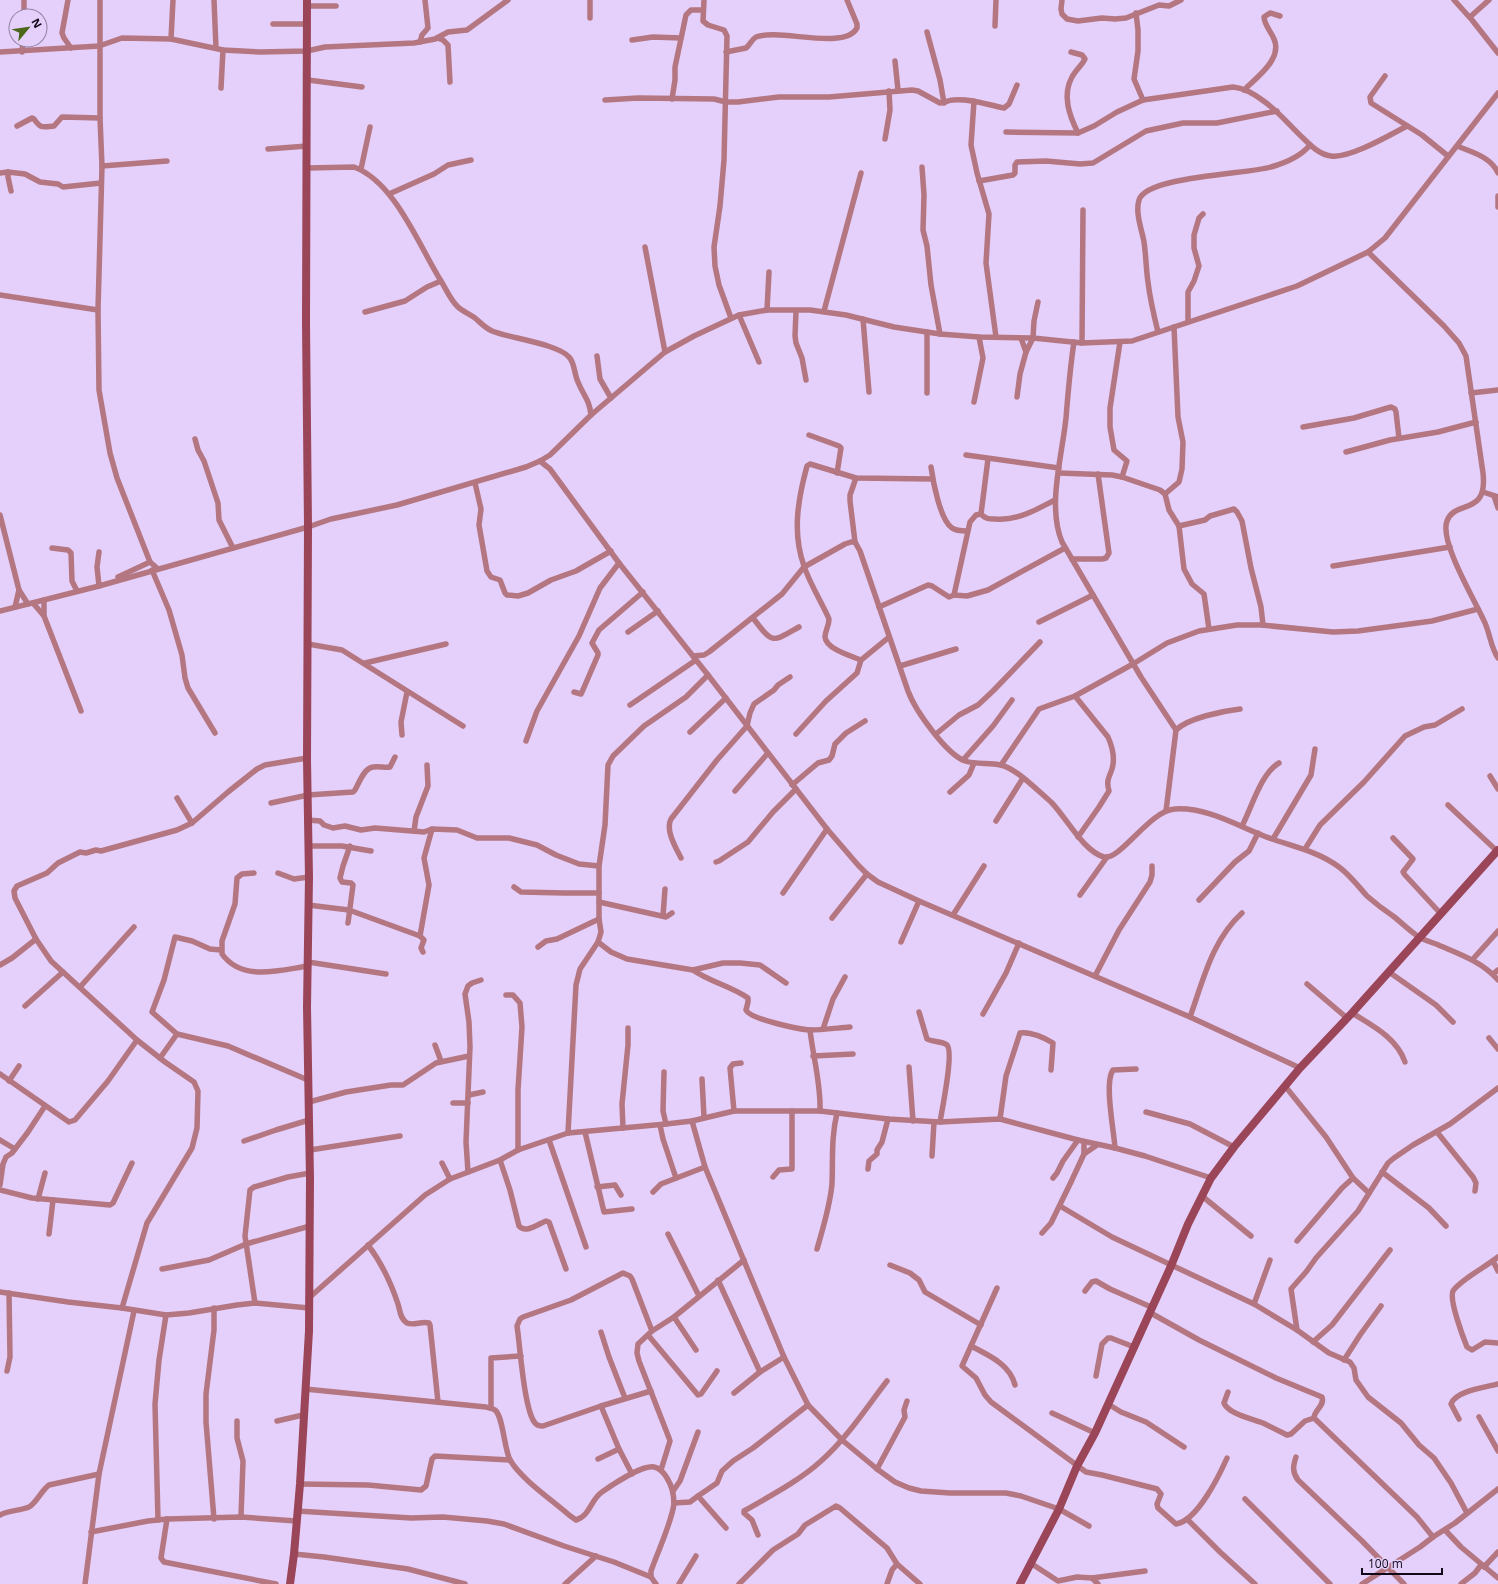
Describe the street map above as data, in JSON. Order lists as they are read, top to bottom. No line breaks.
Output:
{"scale_bar":"100 m","north":"top right"}
